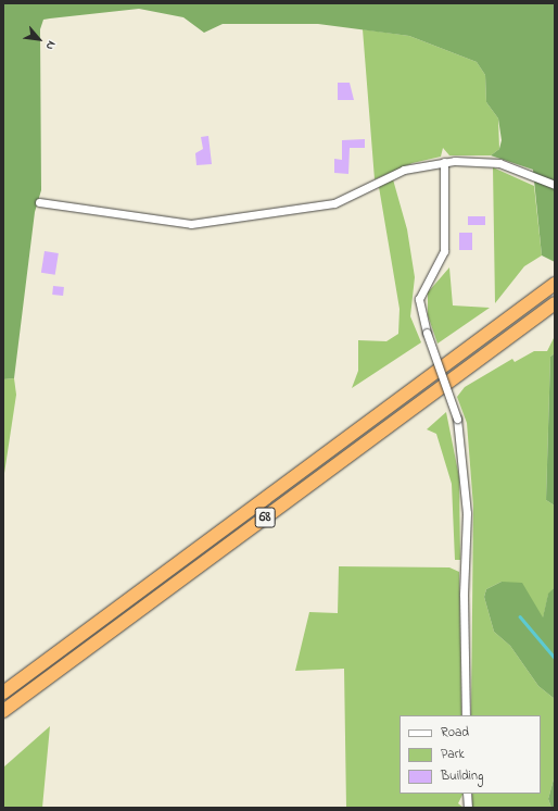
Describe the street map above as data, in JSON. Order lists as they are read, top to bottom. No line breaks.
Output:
{"streets":{"highway":["68"]},"legend":["Road","Park","Building"],"north":"bottom right"}
